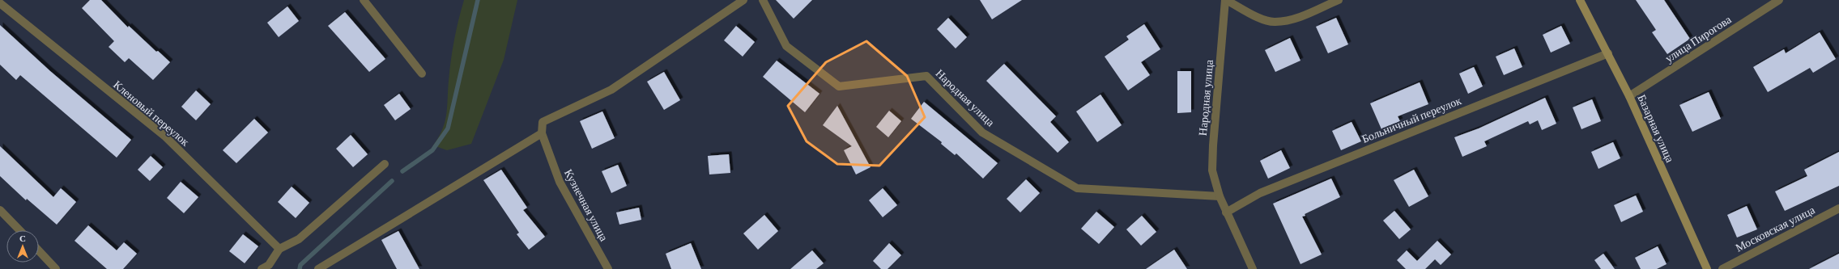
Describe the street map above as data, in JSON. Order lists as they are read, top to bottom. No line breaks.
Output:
{"streets":{"street":["улица Пирогова","Народная улица","Кленовый переулок","Больничный переулок","Базарная улица","Кузнечная улица","Московская улица"]},"crossings":[["улица Пирогова","Базарная улица"],["Народная улица","Больничный переулок"],["Больничный переулок","Базарная улица"]],"north":"top"}
